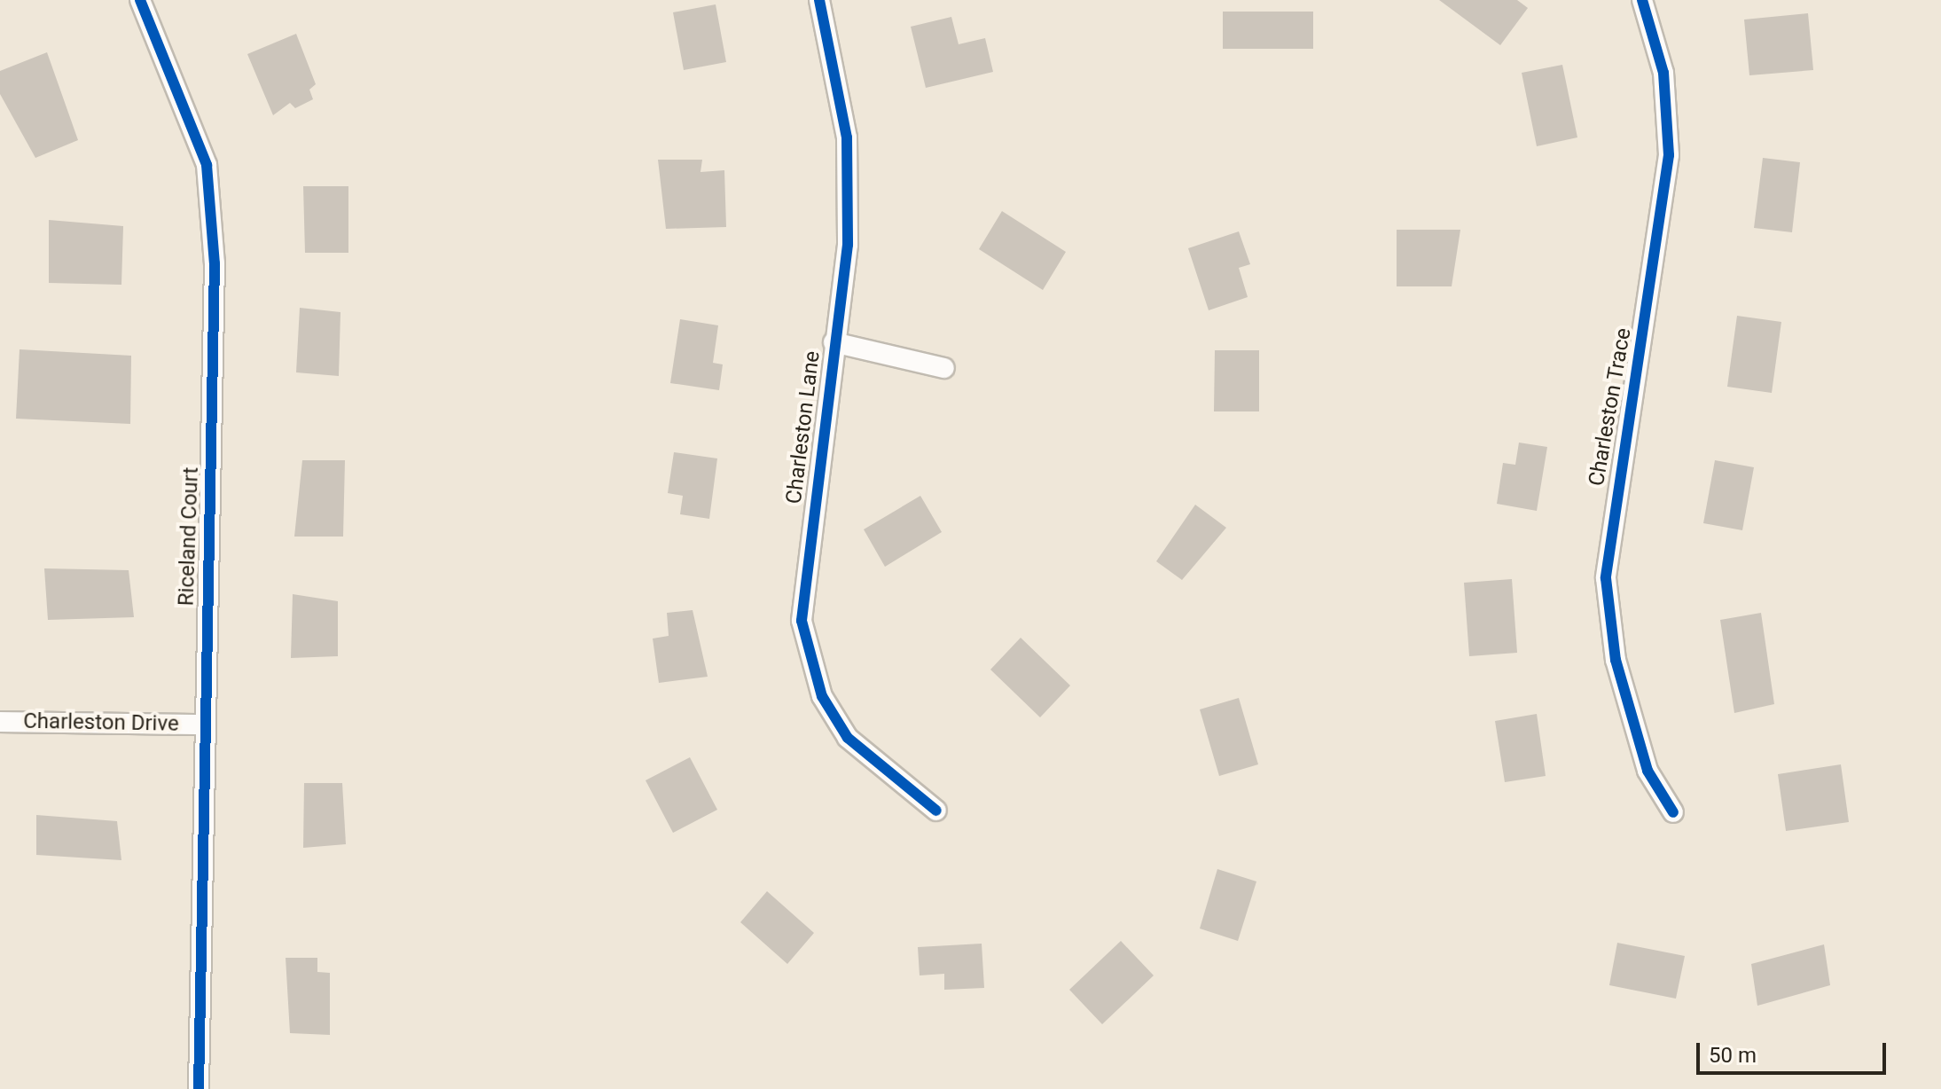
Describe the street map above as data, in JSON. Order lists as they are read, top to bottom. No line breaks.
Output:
{"streets":{"street":["Charleston Trace","Charleston Lane","Riceland Court","Charleston Drive"]},"crossings":[["Riceland Court","Charleston Drive"]],"scale_bar":"50 m"}
